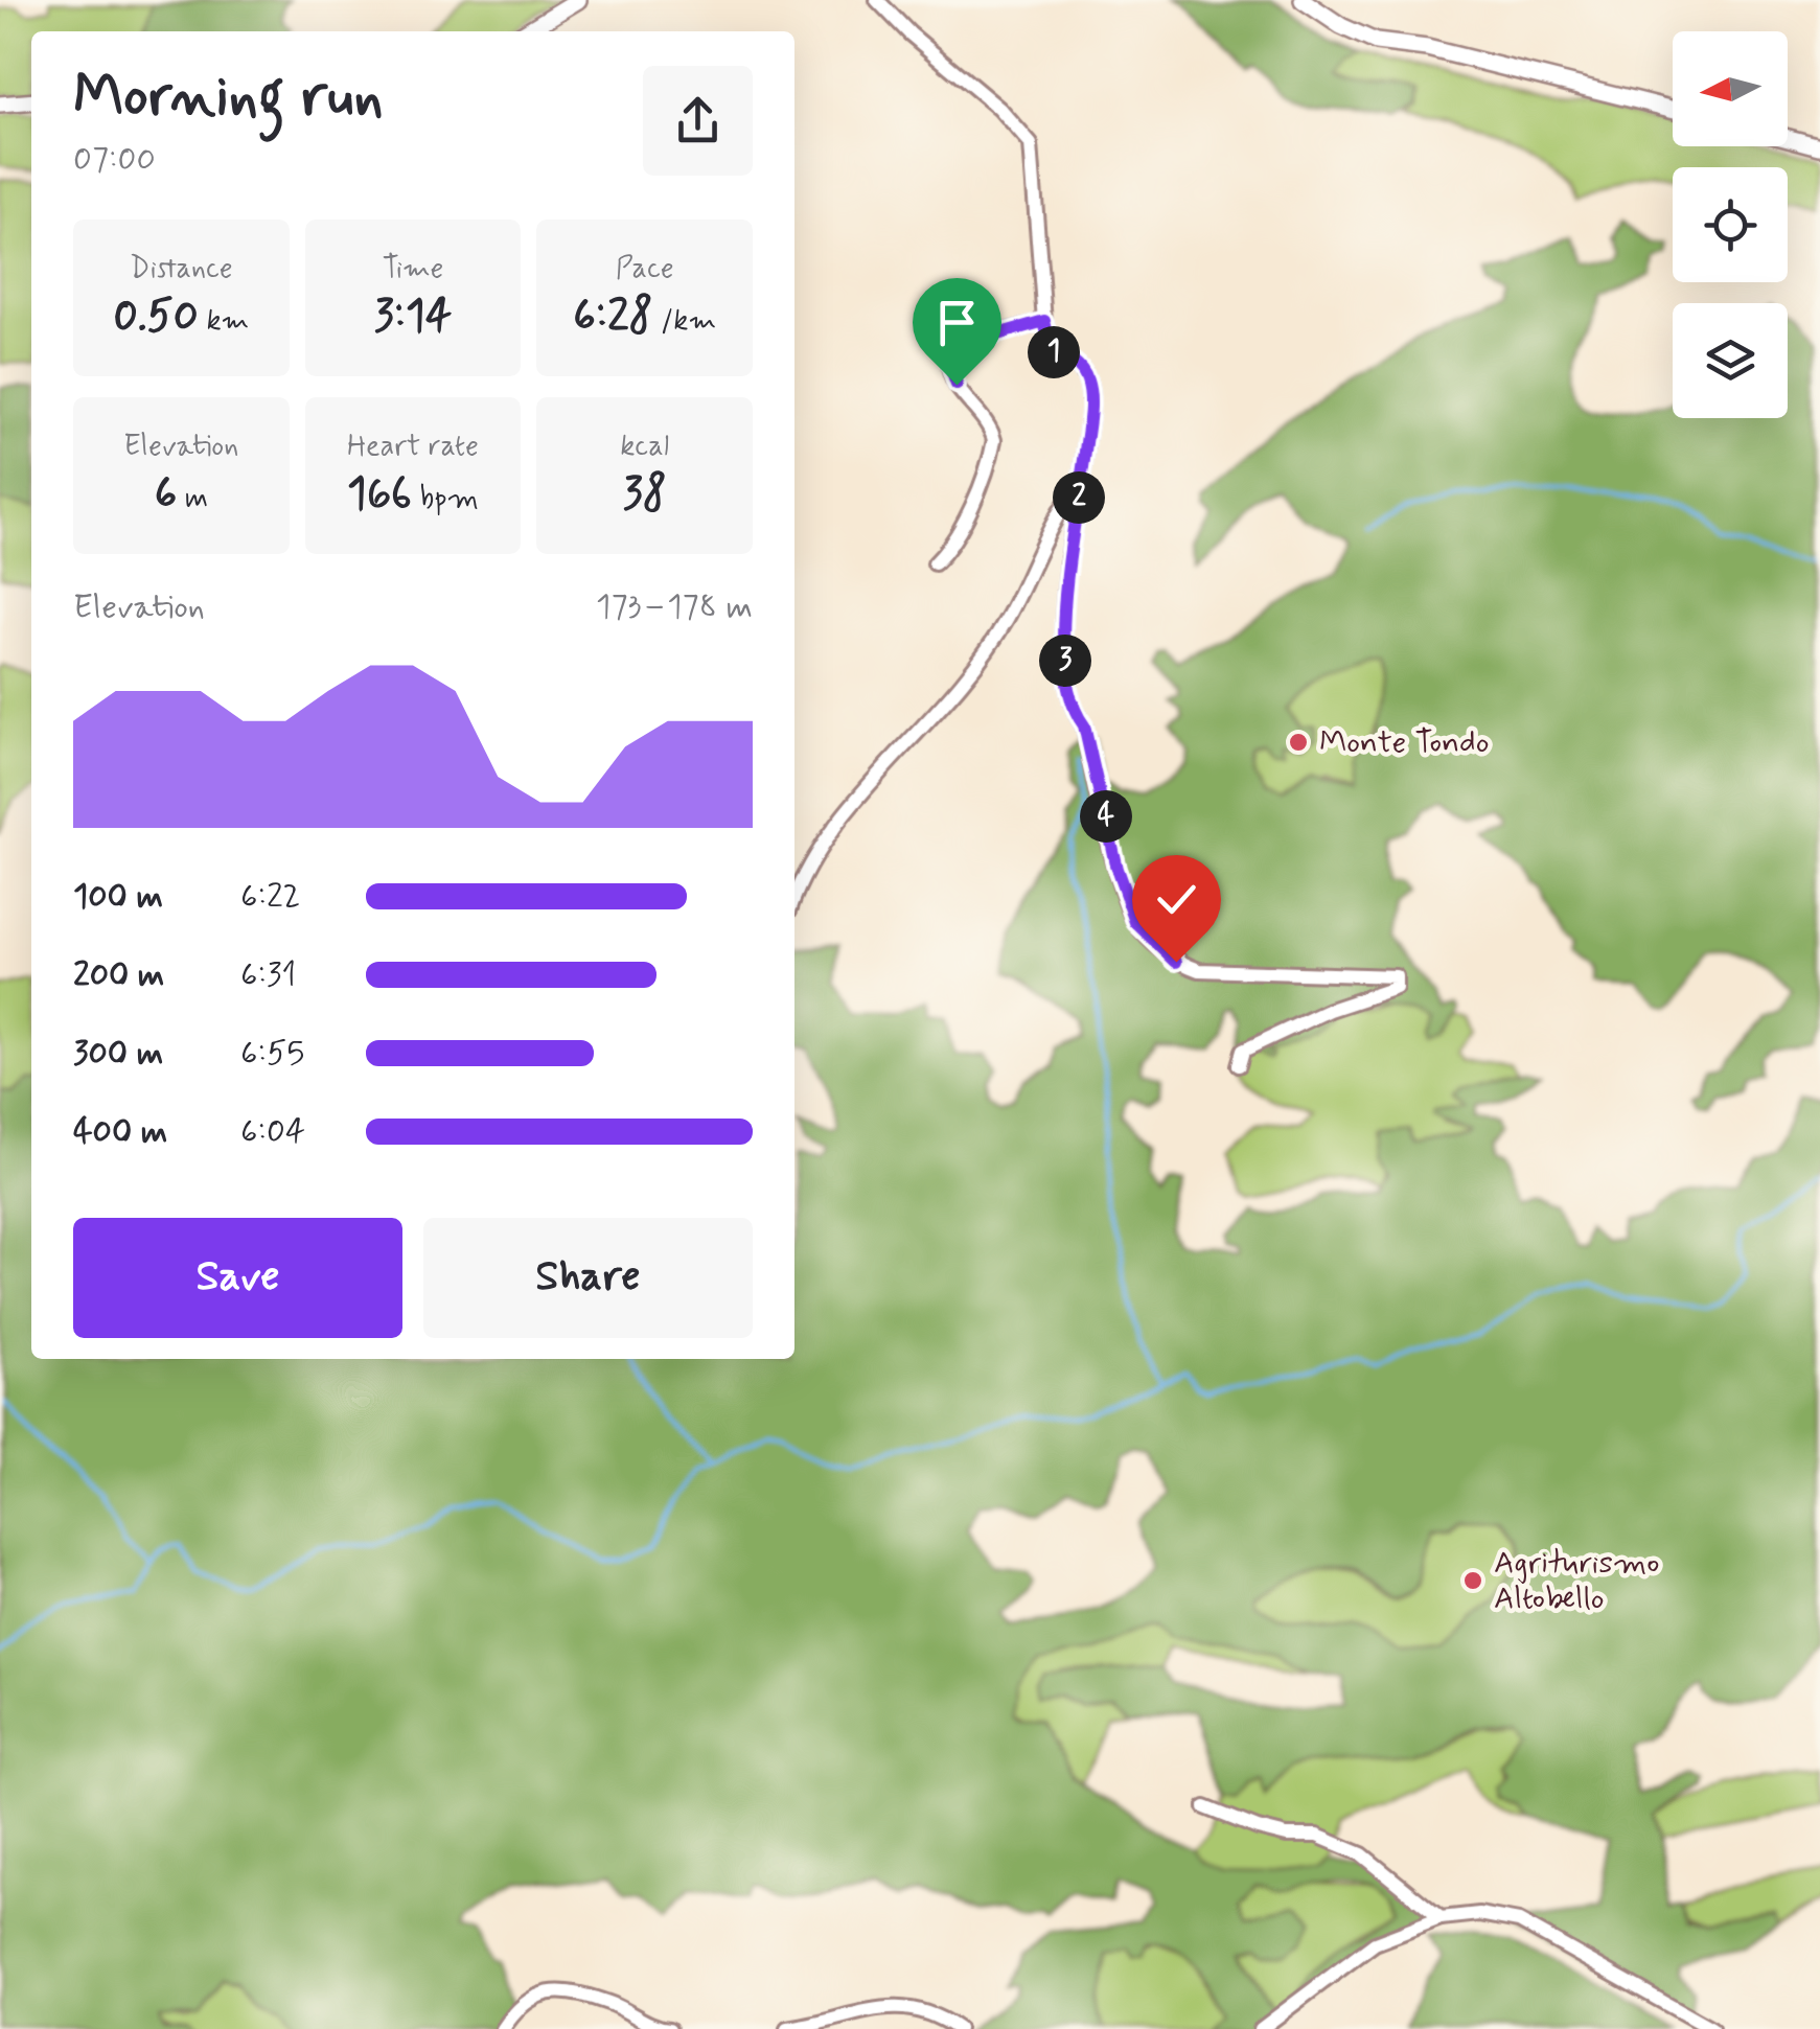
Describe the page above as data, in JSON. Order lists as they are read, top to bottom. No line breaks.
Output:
{"places":["Monte Tondo","Agriturismo Altobello"],"north":"left","page":{"heading":["Morning run","07:00"],"stats":[["Distance","0.50 km"],["Time","3:14"],["Pace","6:28 /km"],["Elevation","6 m"],["Heart rate","166 bpm"],["kcal","38"]],"pins":["1","2","3","4"],"chart":["Elevation","173–178 m"],"list":[{"name":"100 m","note":"6:22"},{"name":"200 m","note":"6:31"},{"name":"300 m","note":"6:55"},{"name":"400 m","note":"6:04"}],"buttons":["Save","Share"]}}
